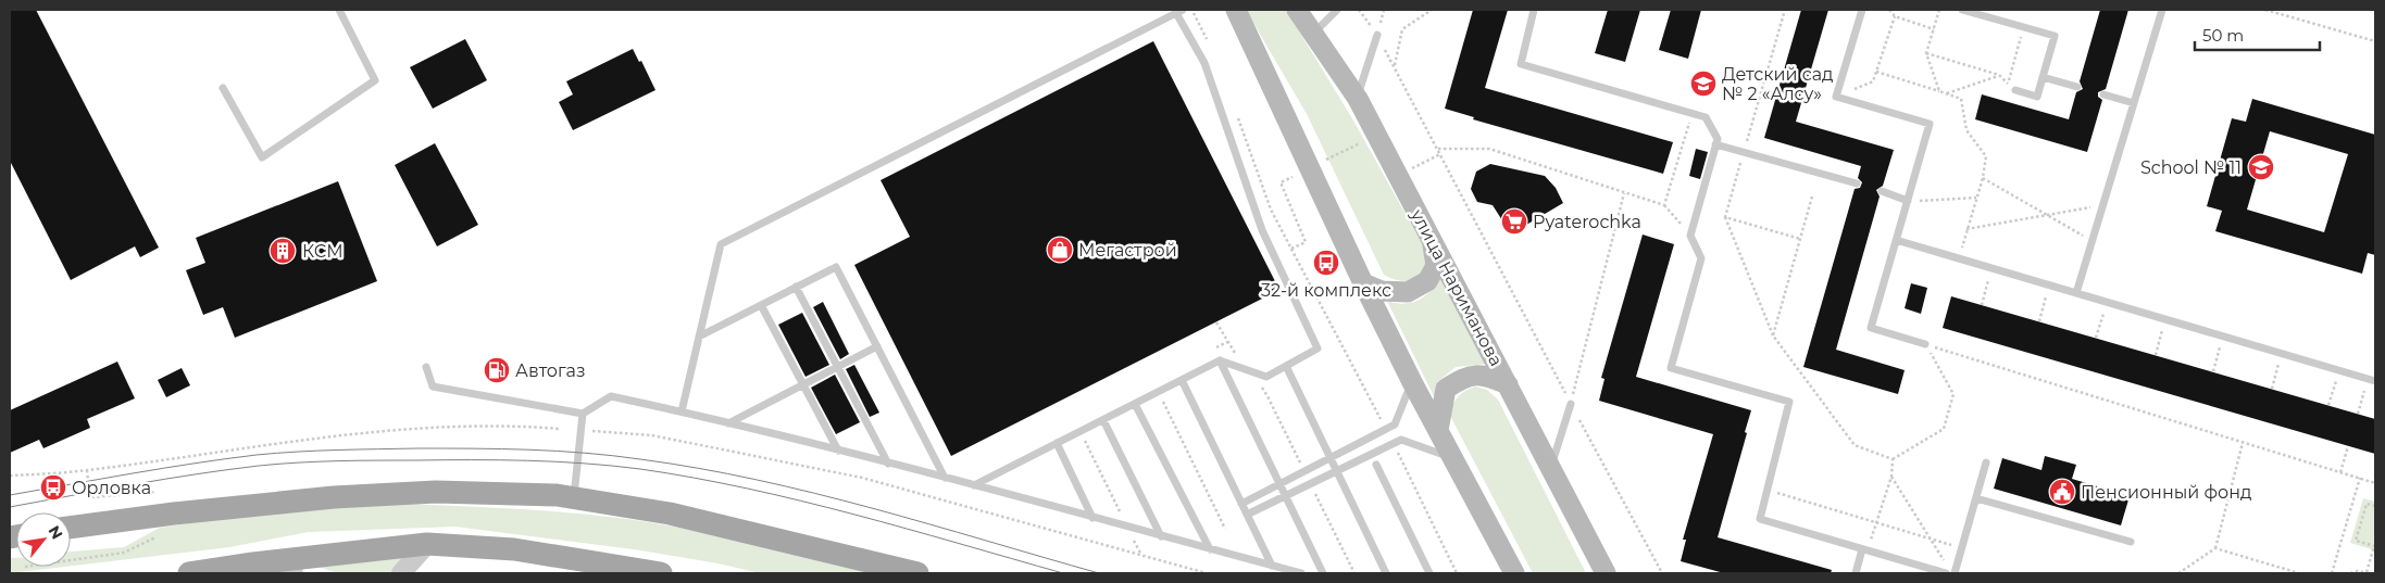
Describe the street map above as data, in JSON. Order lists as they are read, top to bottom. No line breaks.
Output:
{"streets":{"main road":["улица Нариманова"]},"places":{"school or university":["Детский сад № 2 «Алсу»","School № 11"],"supermarket":["Pyaterochka"],"shop":["Мегастрой"],"building":["КСМ"],"bus stop":["32-й комплекс","Орловка"],"fuel station":["Автогаз"],"public building":["Пенсионный фонд"]},"scale_bar":"50 m","north":"top right"}
